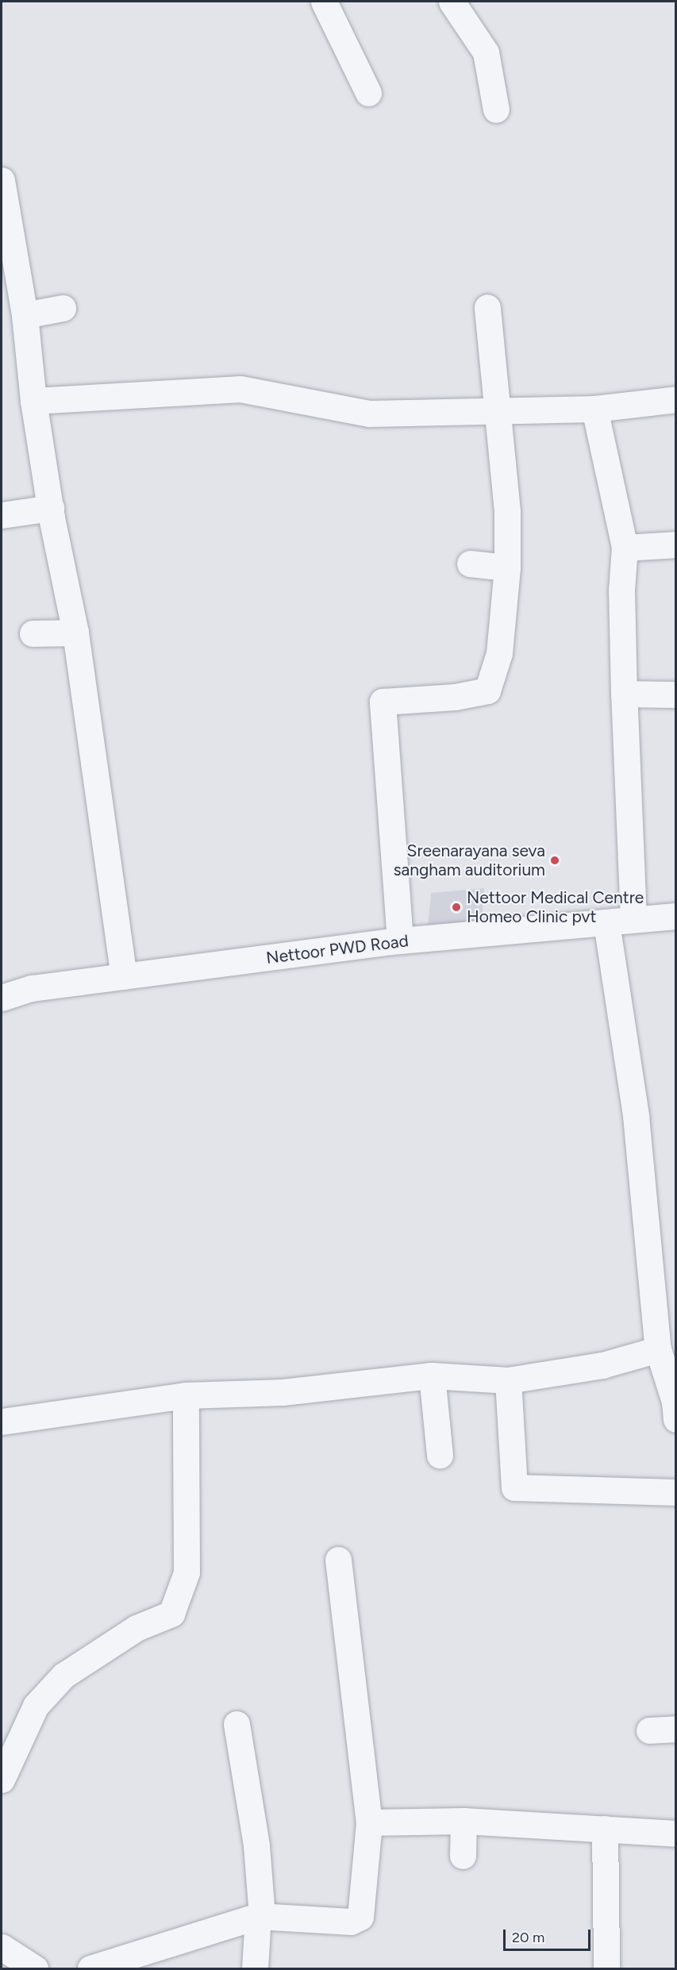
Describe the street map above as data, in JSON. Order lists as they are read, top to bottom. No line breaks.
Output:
{"streets":{"street":["Nettoor PWD Road"]},"places":["Sreenarayana seva sangham auditorium","Nettoor Medical Centre Homeo Clinic pvt"],"scale_bar":"20 m"}
